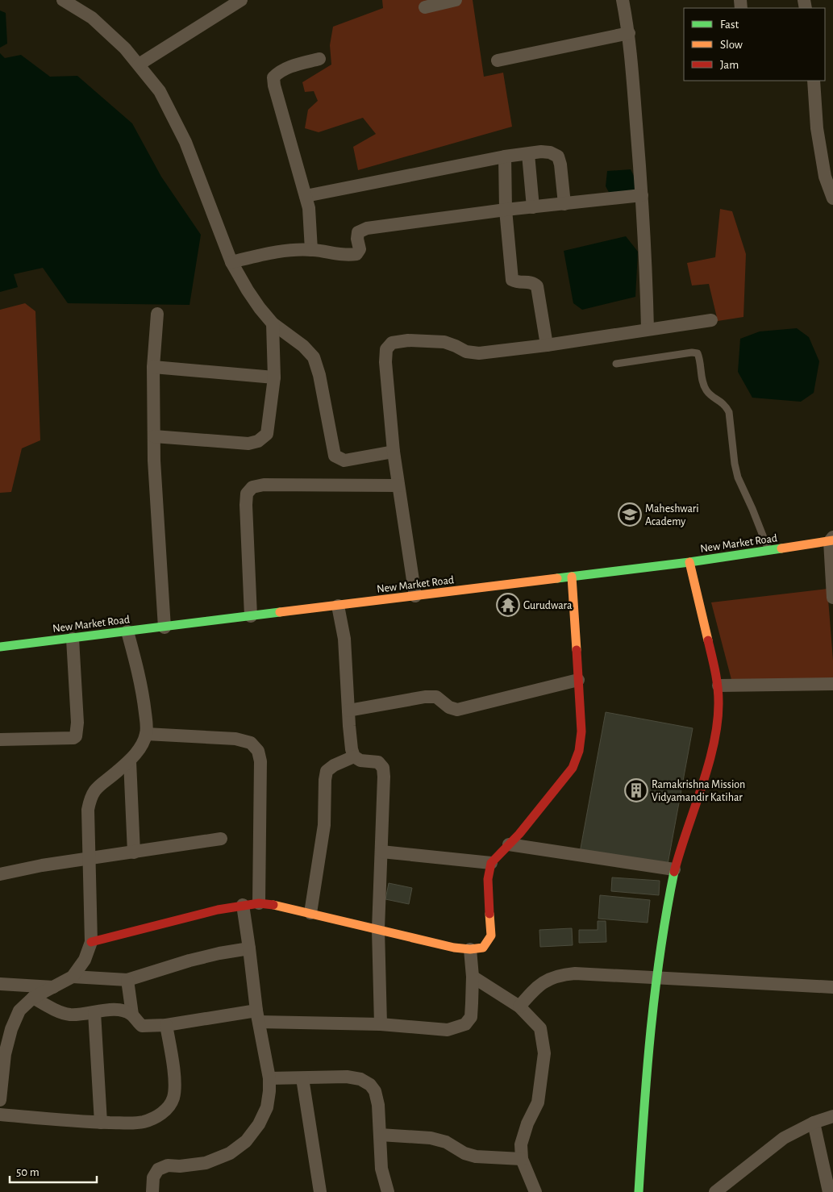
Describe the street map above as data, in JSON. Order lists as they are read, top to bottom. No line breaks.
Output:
{"streets":{"street":["New Market Road"]},"places":{"school or university":["Maheshwari Academy"],"temple":["Gurudwara"],"building":["Ramakrishna Mission Vidyamandir Katihar"]},"legend":["Fast","Slow","Jam"],"scale_bar":"50 m"}
